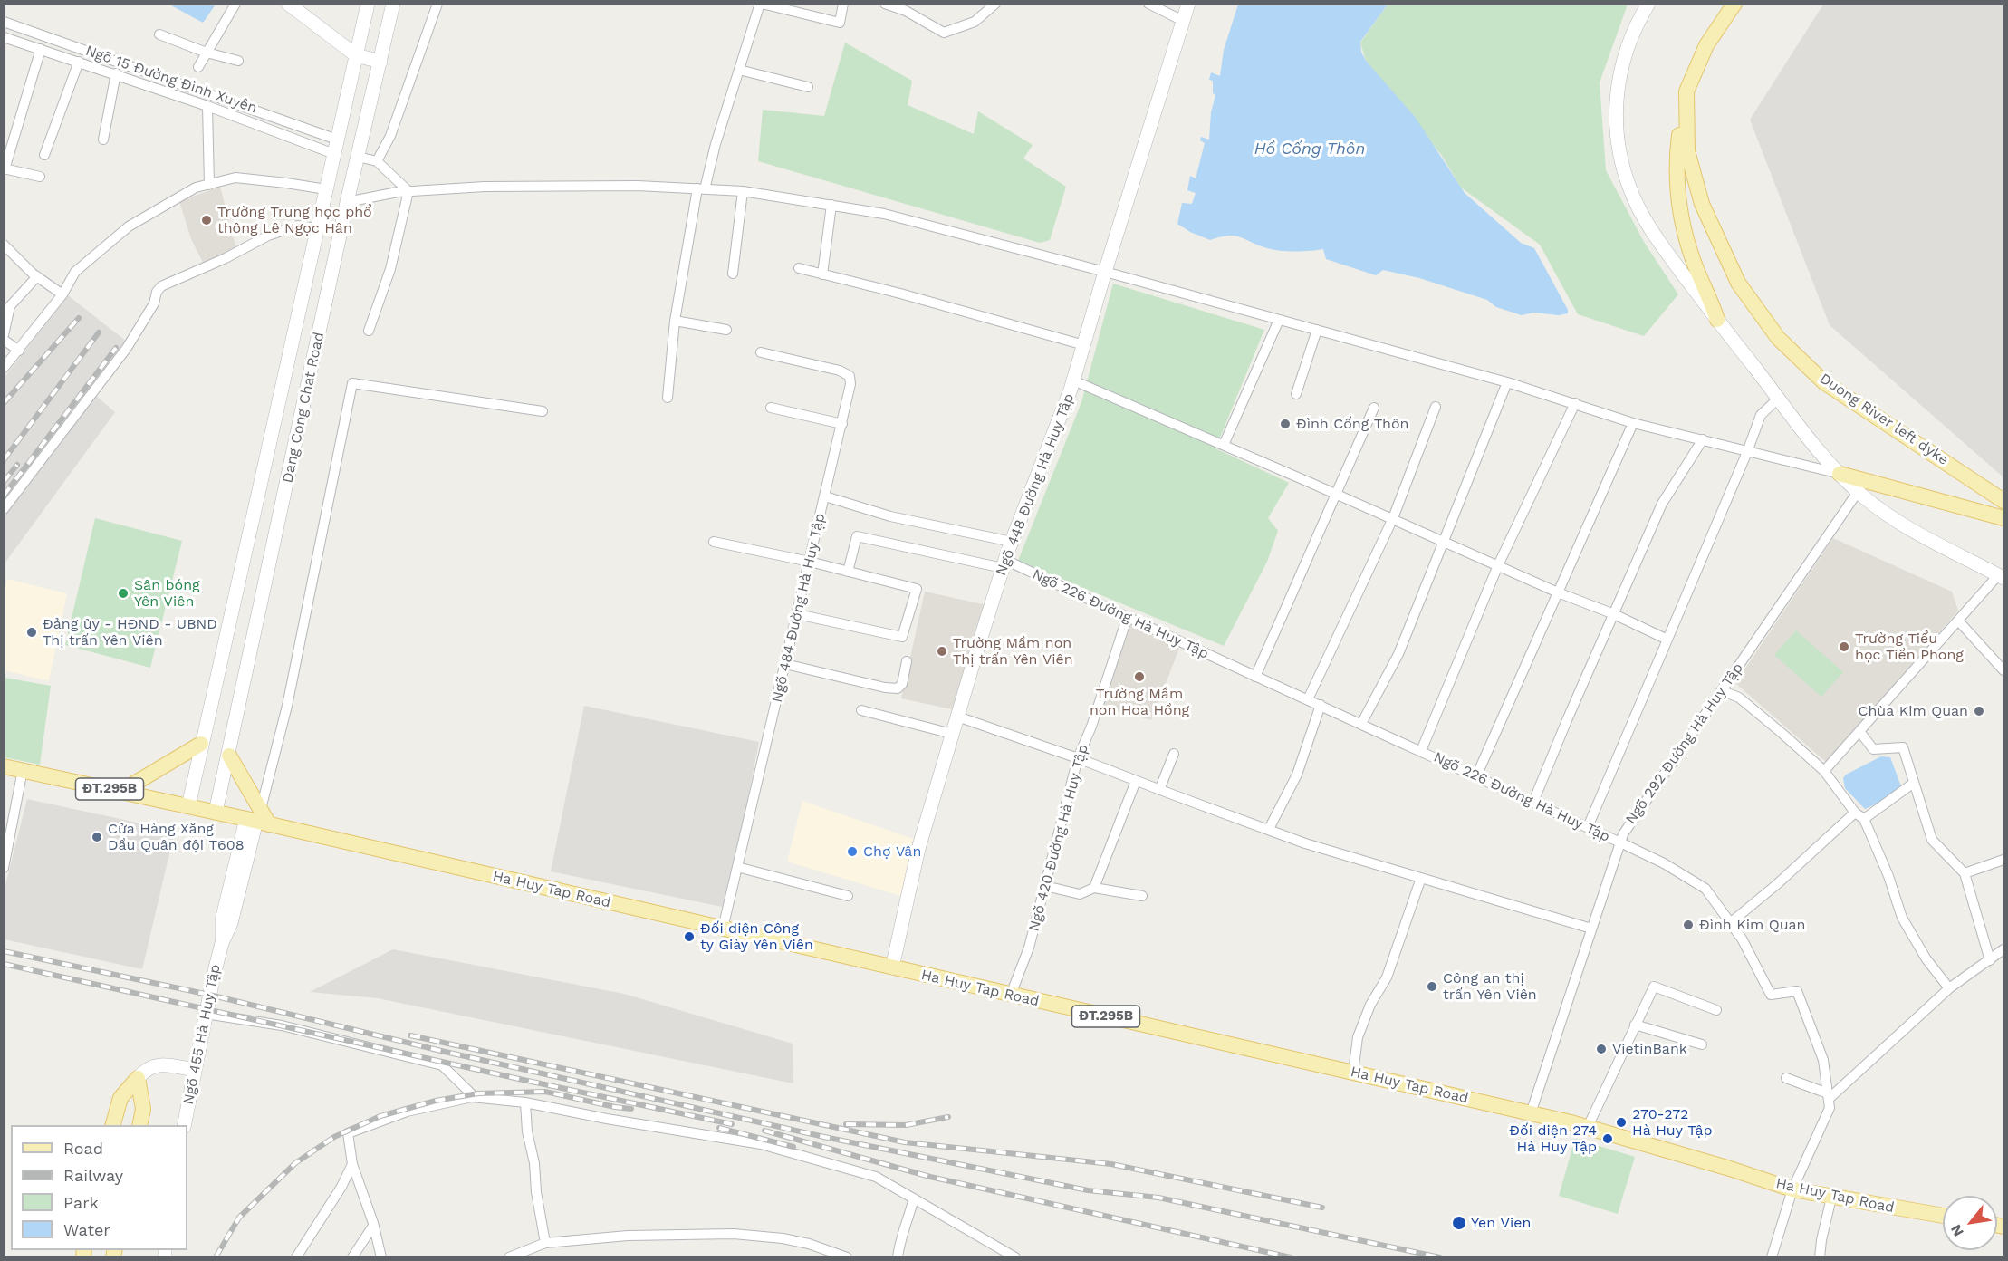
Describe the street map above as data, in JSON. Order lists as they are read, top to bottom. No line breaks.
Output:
{"streets":{"main road":["Duong River left dyke","ĐT.295B","Ha Huy Tap Road"],"street":["Ngõ 15 Đường Đình Xuyên","Dang Cong Chat Road","Ngõ 448 Đường Hà Huy Tập","Ngõ 484 Đường Hà Huy Tập","Ngõ 226 Đường Hà Huy Tập","Ngõ 292 Đường Hà Huy Tập","Ngõ 420 Đường Hà Huy Tập","Ngõ 455 Hà Huy Tập"]},"crossings":[["Ngõ 15 Đường Đình Xuyên","Dang Cong Chat Road"],["Dang Cong Chat Road","Ha Huy Tap Road"],["Ngõ 448 Đường Hà Huy Tập","Ngõ 226 Đường Hà Huy Tập"],["Ngõ 448 Đường Hà Huy Tập","Ha Huy Tap Road"],["Ngõ 484 Đường Hà Huy Tập","Ha Huy Tap Road"],["Ngõ 226 Đường Hà Huy Tập","Ngõ 292 Đường Hà Huy Tập"],["Ngõ 226 Đường Hà Huy Tập","Ngõ 420 Đường Hà Huy Tập"],["Ngõ 226 Đường Hà Huy Tập","Ha Huy Tap Road"],["Ngõ 292 Đường Hà Huy Tập","Ha Huy Tap Road"],["Ngõ 420 Đường Hà Huy Tập","Ha Huy Tap Road"],["Ha Huy Tap Road","Ngõ 455 Hà Huy Tập"]],"water":["Hồ Cống Thôn"],"places":["Trường Trung học phổ thông Lê Ngọc Hân","Đình Cống Thôn","Sân bóng Yên Viên","Đảng ủy - HĐND - UBND Thị trấn Yên Viên","Trường Tiểu học Tiền Phong","Trường Mầm non Thị trấn Yên Viên","Trường Mầm non Hoa Hồng","Chùa Kim Quan","Cửa Hàng Xăng Dầu Quân đội T608","Chợ Vân","Đình Kim Quan","Đối diện Công ty Giày Yên Viên","Công an thị trấn Yên Viên","VietinBank","270-272 Hà Huy Tập","Đối diện 274 Hà Huy Tập","Yen Vien"],"legend":["Road","Railway","Park","Water"],"north":"bottom left"}
